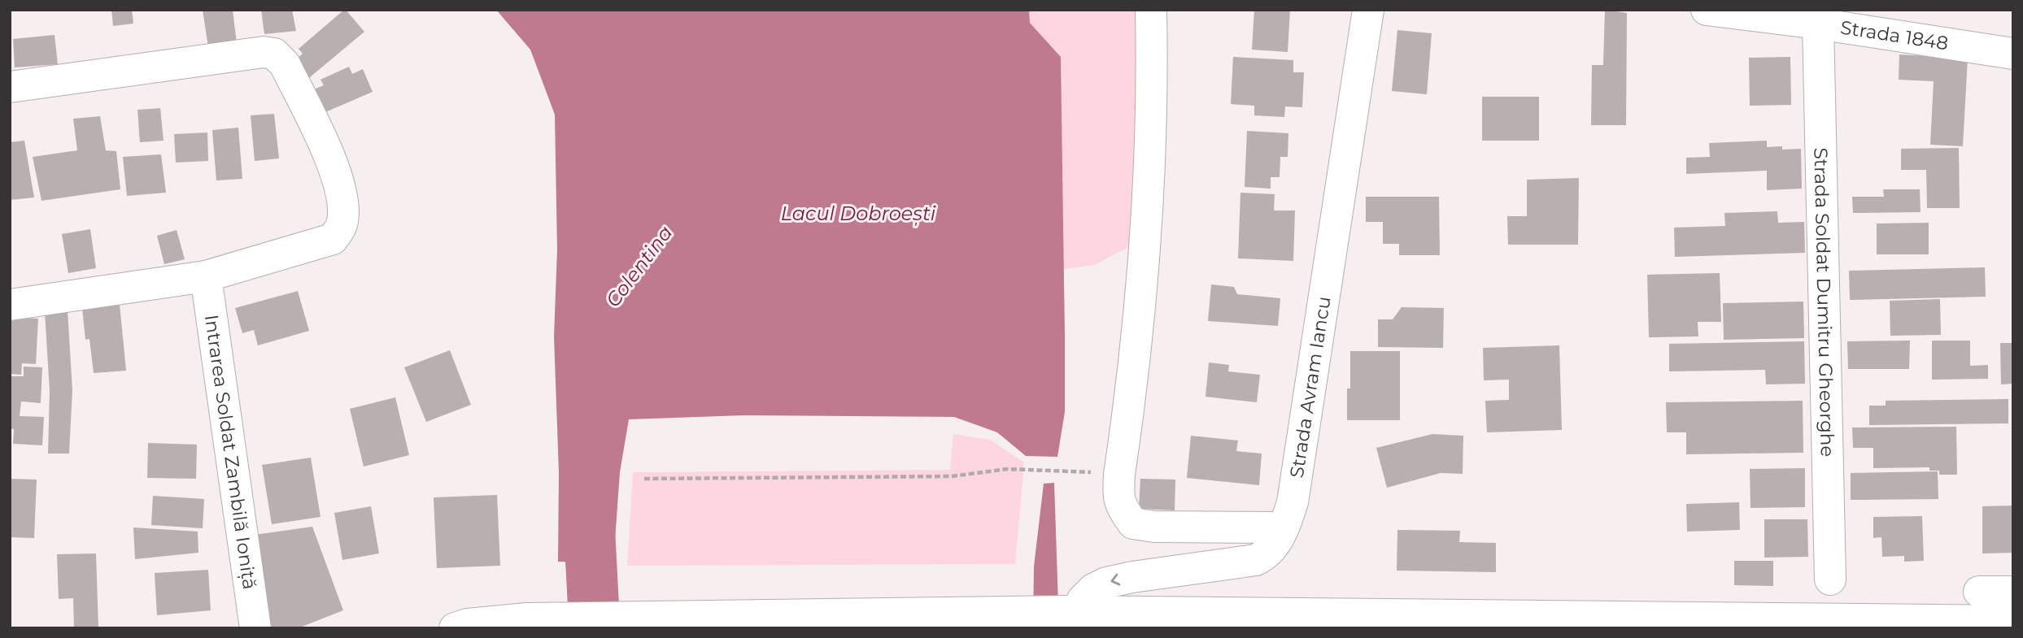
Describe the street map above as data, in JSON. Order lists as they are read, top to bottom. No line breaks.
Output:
{"streets":{"street":["Strada 1848","Strada Soldat Dumitru Gheorghe","Strada Avram Iancu","Intrarea Soldat Zambilă Ioniță"]},"crossings":[["Strada 1848","Strada Soldat Dumitru Gheorghe"]],"water":["Lacul Dobroești","Colentina"]}
